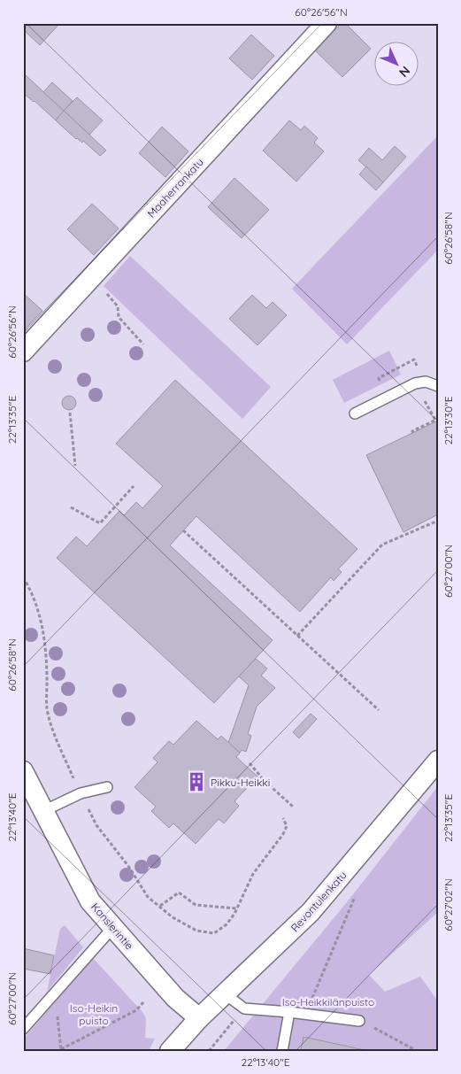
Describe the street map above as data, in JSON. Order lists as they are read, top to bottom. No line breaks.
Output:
{"streets":{"street":["Maaherrankatu","Revontulenkatu","Kanslerintie"]},"crossings":[["Revontulenkatu","Kanslerintie"]],"parks":["Iso-Heikkilänpuisto","Iso-Heikin puisto"],"places":{"building":["Pikku-Heikki"]},"north":"bottom right","coordinates":["60°26'56\"N","60°26'58\"N","22°13'35\"E","22°13'30\"E","60°27'00\"N","22°13'40\"E","60°27'02\"N"]}
